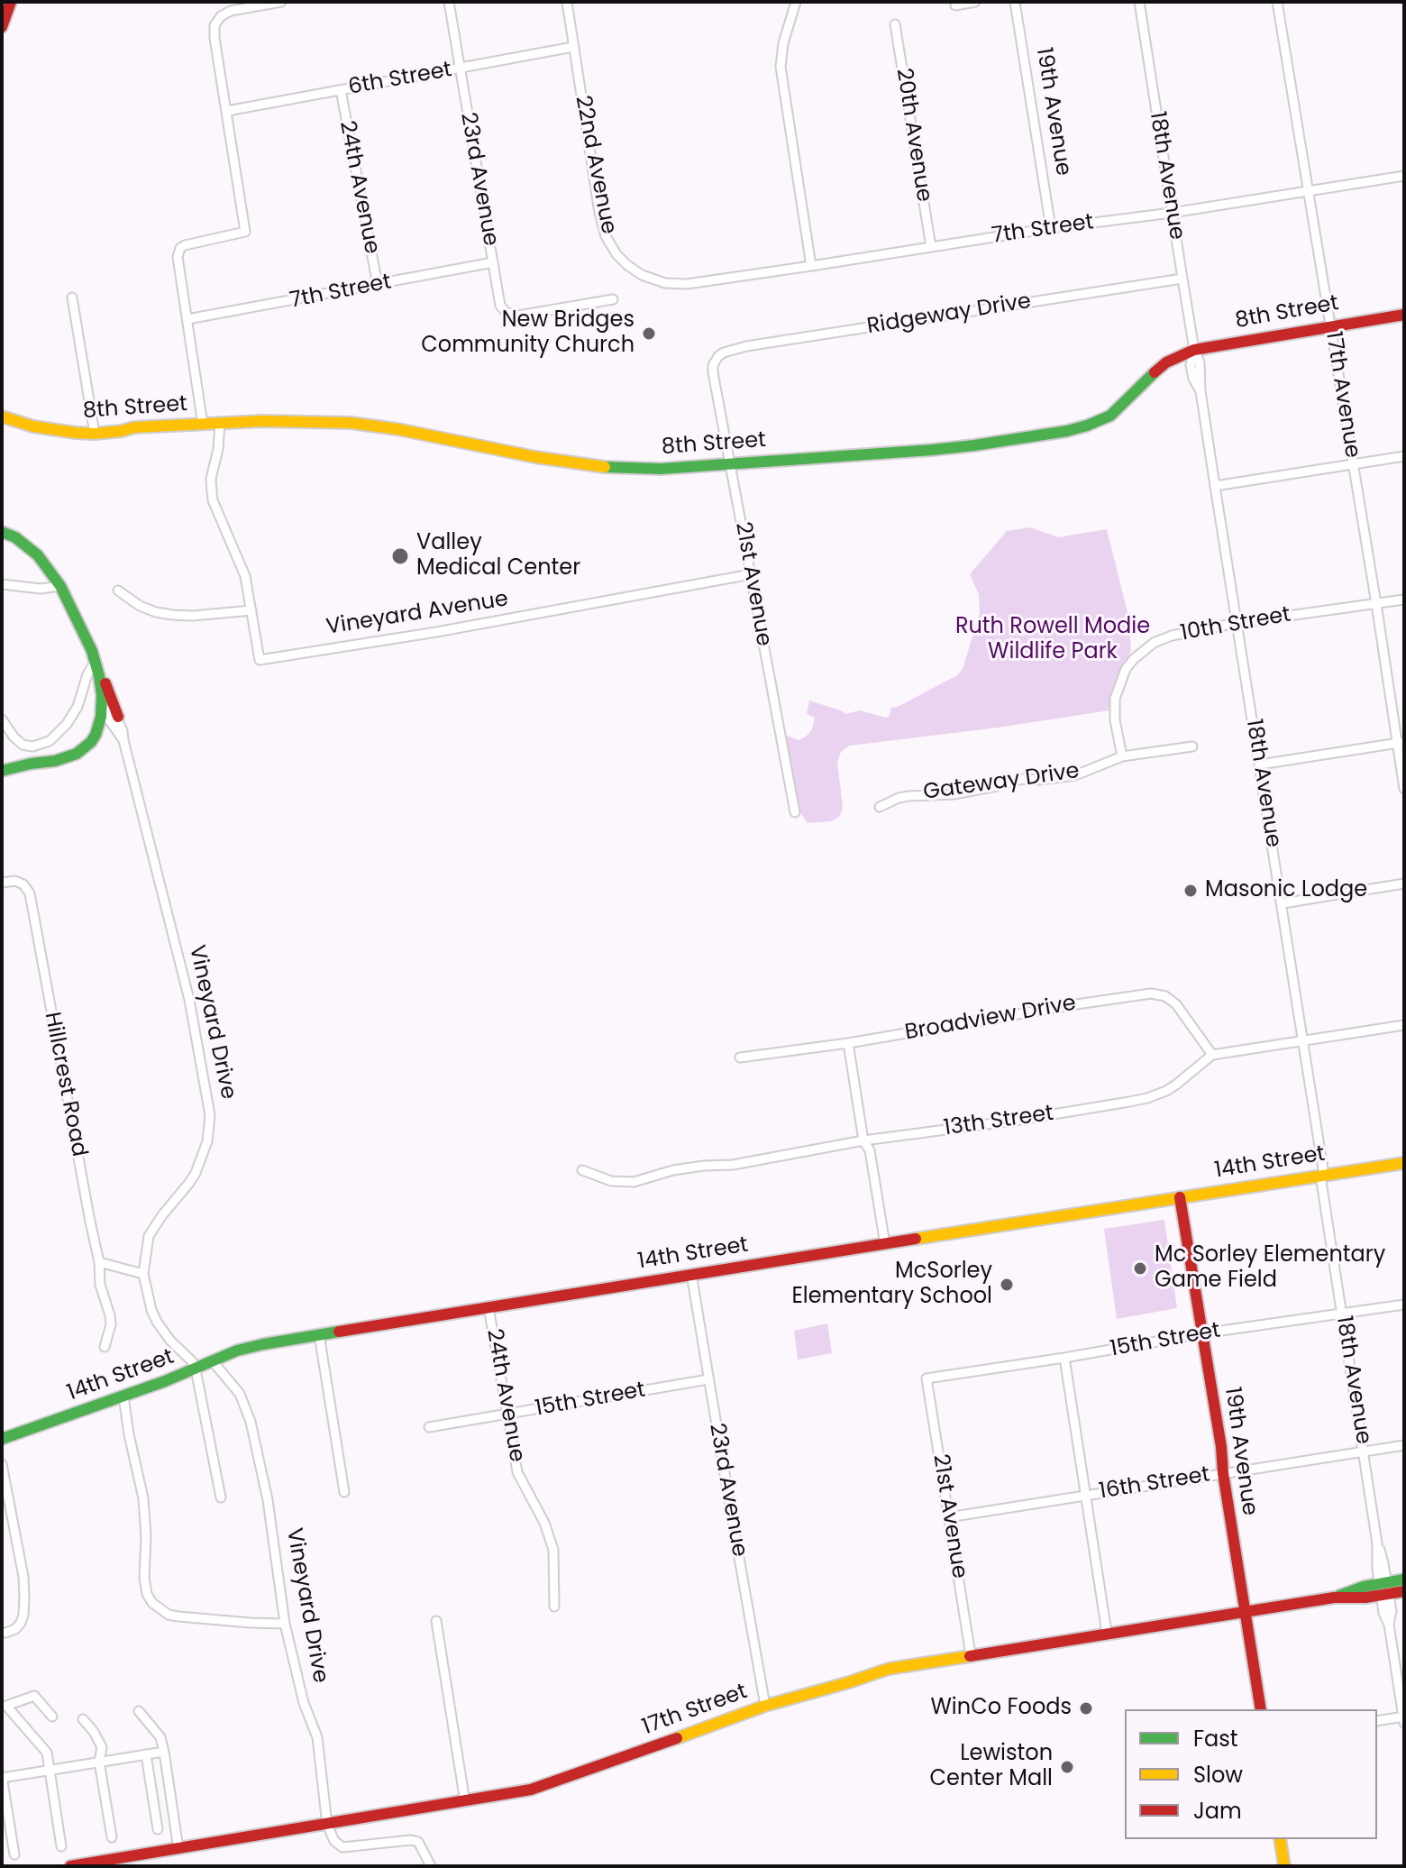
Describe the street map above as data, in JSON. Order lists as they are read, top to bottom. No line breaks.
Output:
{"streets":{"main road":["19th Avenue","8th Street","14th Street","17th Street"],"street":["6th Street","20th Avenue","22nd Avenue","18th Avenue","23rd Avenue","24th Avenue","7th Street","Ridgeway Drive","17th Avenue","21st Avenue","Vineyard Avenue","10th Street","Gateway Drive","Broadview Drive","Vineyard Drive","Hillcrest Road","13th Street","15th Street","16th Street"]},"crossings":[["6th Street","22nd Avenue"],["6th Street","23rd Avenue"],["6th Street","24th Avenue"],["19th Avenue","7th Street"],["19th Avenue","14th Street"],["19th Avenue","15th Street"],["19th Avenue","16th Street"],["19th Avenue","17th Street"],["20th Avenue","7th Street"],["22nd Avenue","7th Street"],["18th Avenue","7th Street"],["18th Avenue","8th Street"],["18th Avenue","Ridgeway Drive"],["18th Avenue","10th Street"],["18th Avenue","14th Street"],["18th Avenue","15th Street"],["18th Avenue","16th Street"],["18th Avenue","17th Street"],["23rd Avenue","7th Street"],["23rd Avenue","14th Street"],["23rd Avenue","15th Street"],["23rd Avenue","17th Street"],["24th Avenue","7th Street"],["24th Avenue","14th Street"],["24th Avenue","15th Street"],["7th Street","17th Avenue"],["8th Street","17th Avenue"],["8th Street","21st Avenue"],["Ridgeway Drive","21st Avenue"],["17th Avenue","10th Street"],["21st Avenue","Vineyard Avenue"],["21st Avenue","15th Street"],["21st Avenue","16th Street"],["21st Avenue","17th Street"],["10th Street","Gateway Drive"],["Broadview Drive","13th Street"],["Vineyard Drive","14th Street"],["Vineyard Drive","17th Street"]],"parks":["Ruth Rowell Modie Wildlife Park"],"places":["New Bridges Community Church","Valley Medical Center","Masonic Lodge","Mc Sorley Elementary Game Field","McSorley Elementary School","WinCo Foods","Lewiston Center Mall"],"legend":["Fast","Slow","Jam"]}
